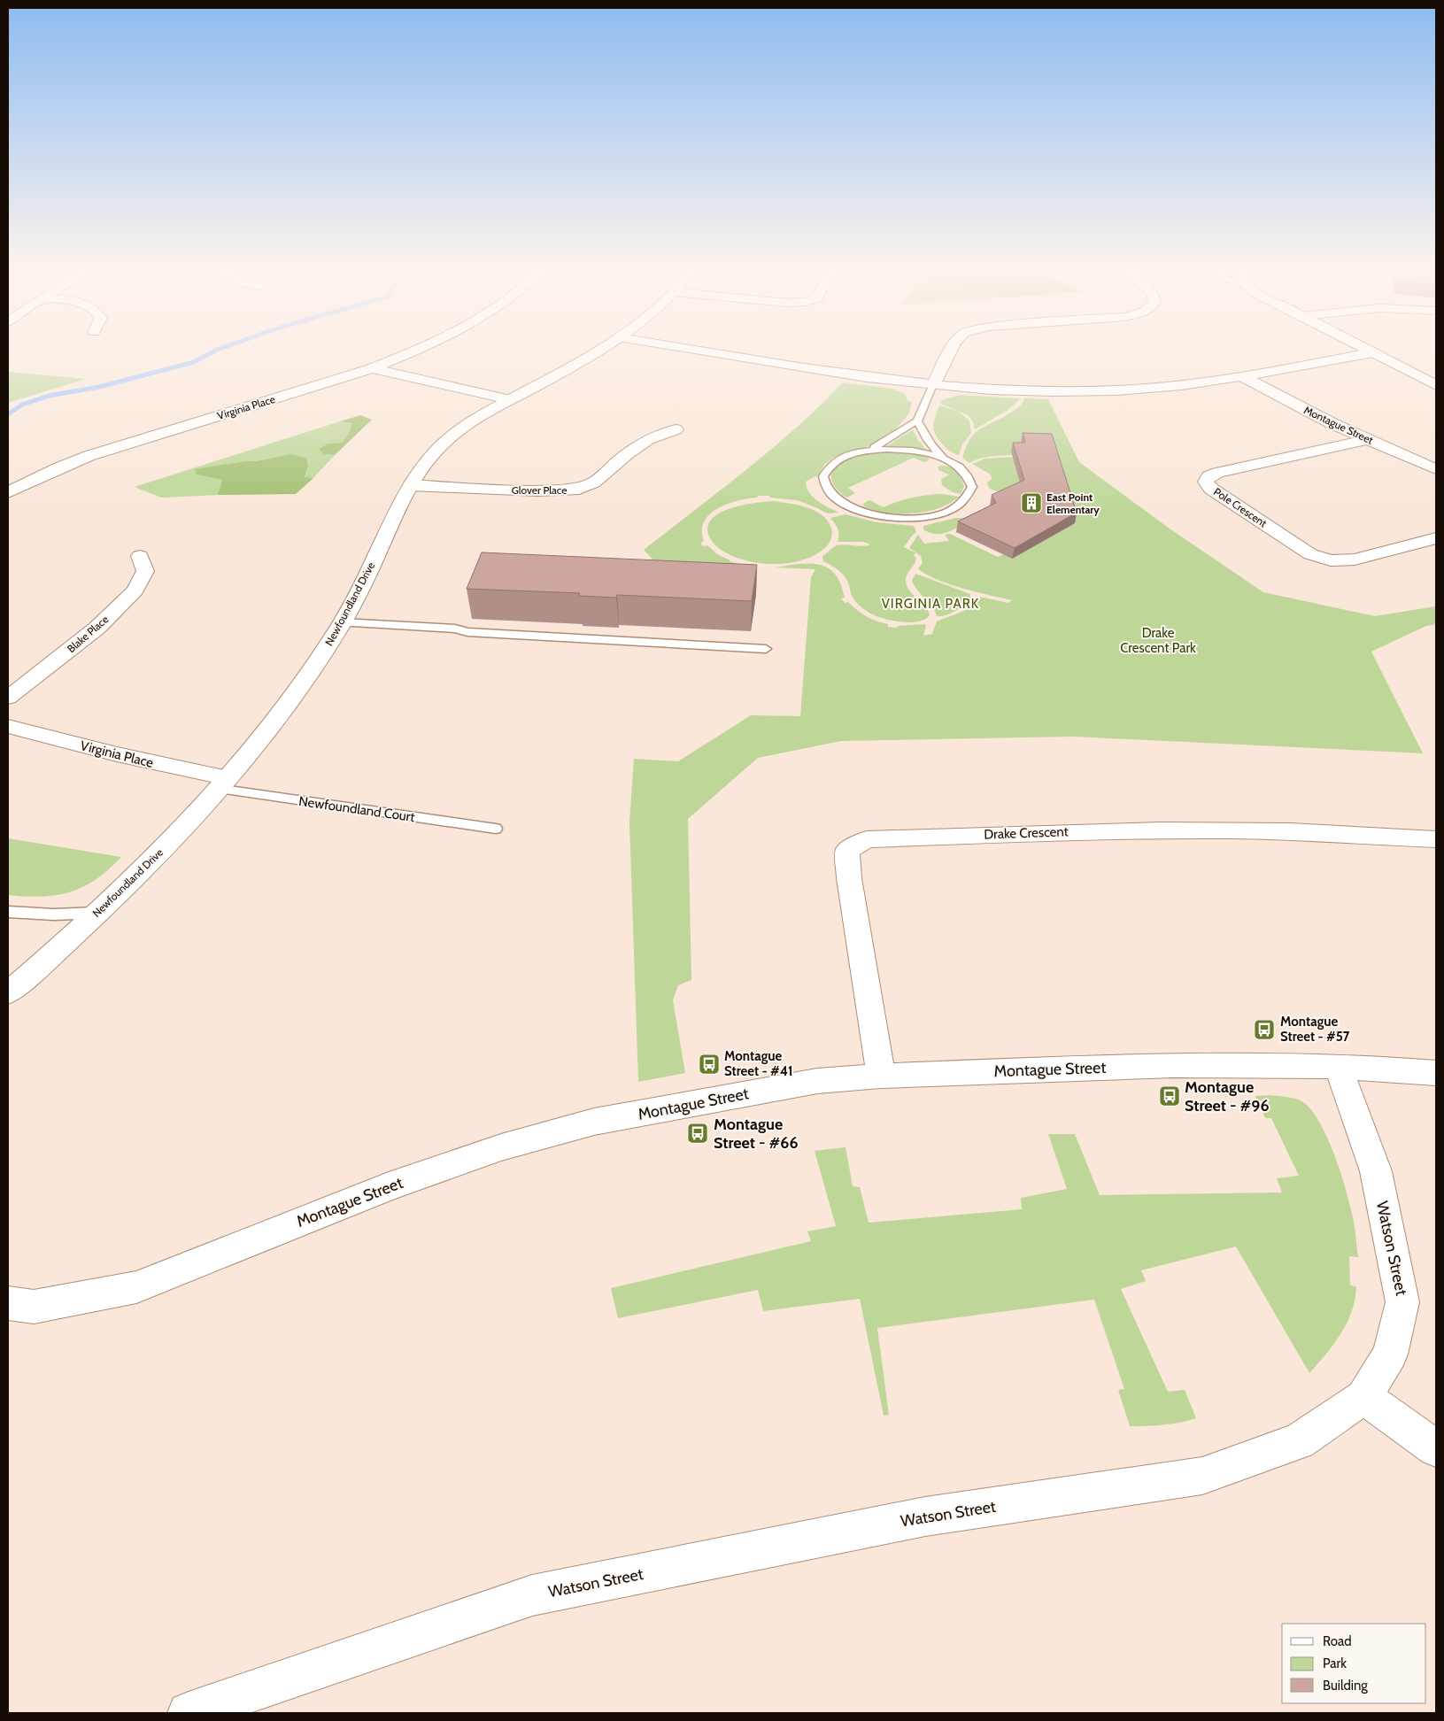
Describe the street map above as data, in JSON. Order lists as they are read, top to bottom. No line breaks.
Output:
{"streets":{"street":["Virginia Place","Montague Street","Glover Place","Pole Crescent","Newfoundland Drive","Blake Place","Drake Crescent","Watson Street"],"lane":["Newfoundland Court"]},"crossings":[["Virginia Place","Newfoundland Drive"],["Virginia Place","Newfoundland Court"],["Montague Street","Pole Crescent"],["Montague Street","Drake Crescent"],["Montague Street","Watson Street"],["Glover Place","Newfoundland Drive"],["Newfoundland Drive","Newfoundland Court"]],"districts":["VIRGINIA PARK"],"parks":["Drake Crescent Park"],"places":{"building":["East Point Elementary"],"bus stop":["Montague Street - #57","Montague Street - #41","Montague Street - #96","Montague Street - #66"]},"legend":["Road","Park","Building"]}
